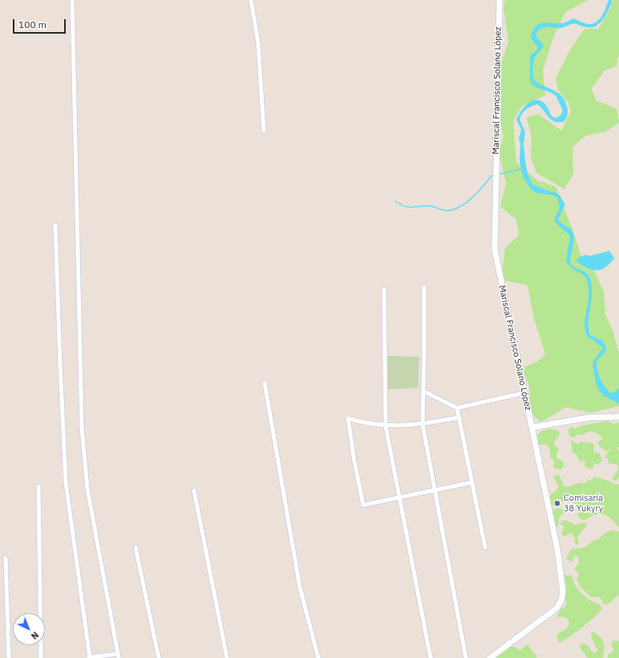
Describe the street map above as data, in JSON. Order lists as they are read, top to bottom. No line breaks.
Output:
{"streets":{"main road":["Mariscal Francisco Solano López"]},"places":["Comisaría 38 Yukyry"],"scale_bar":"100 m","north":"bottom right"}
